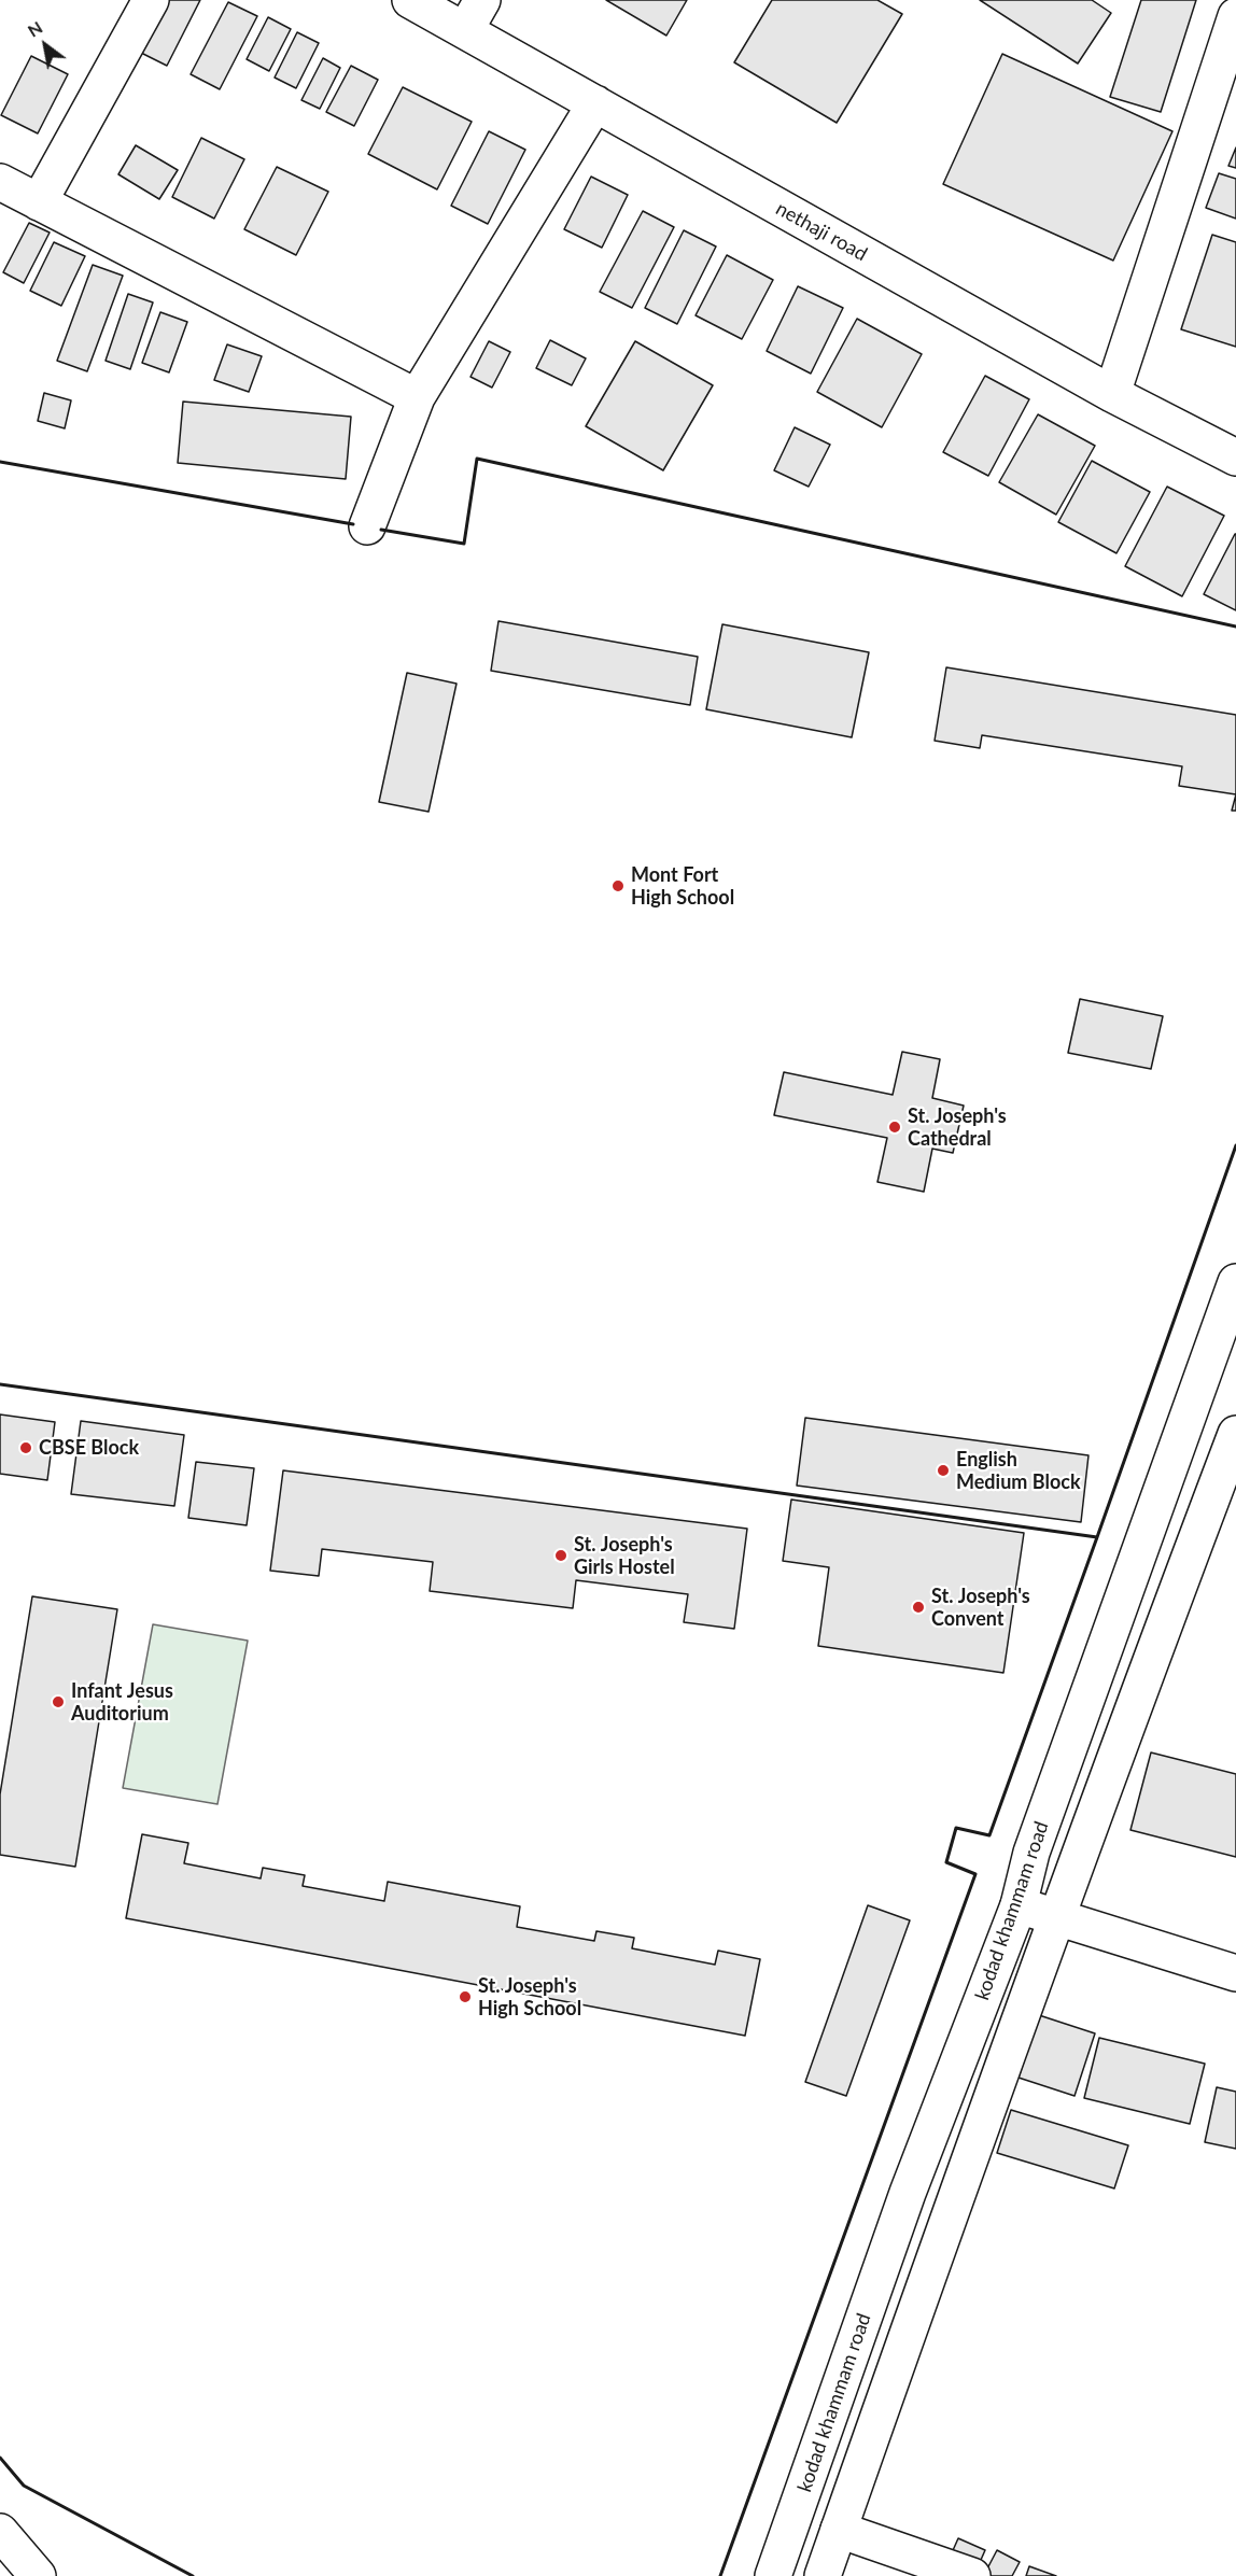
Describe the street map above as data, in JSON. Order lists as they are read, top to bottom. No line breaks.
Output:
{"streets":{"street":["nethaji road","kodad khammam road"]},"places":["Mont Fort High School","St. Joseph's Cathedral","CBSE Block","English Medium Block","St. Joseph's Girls Hostel","St. Joseph's Convent","Infant Jesus Auditorium","St. Joseph's High School"],"north":"top left"}
